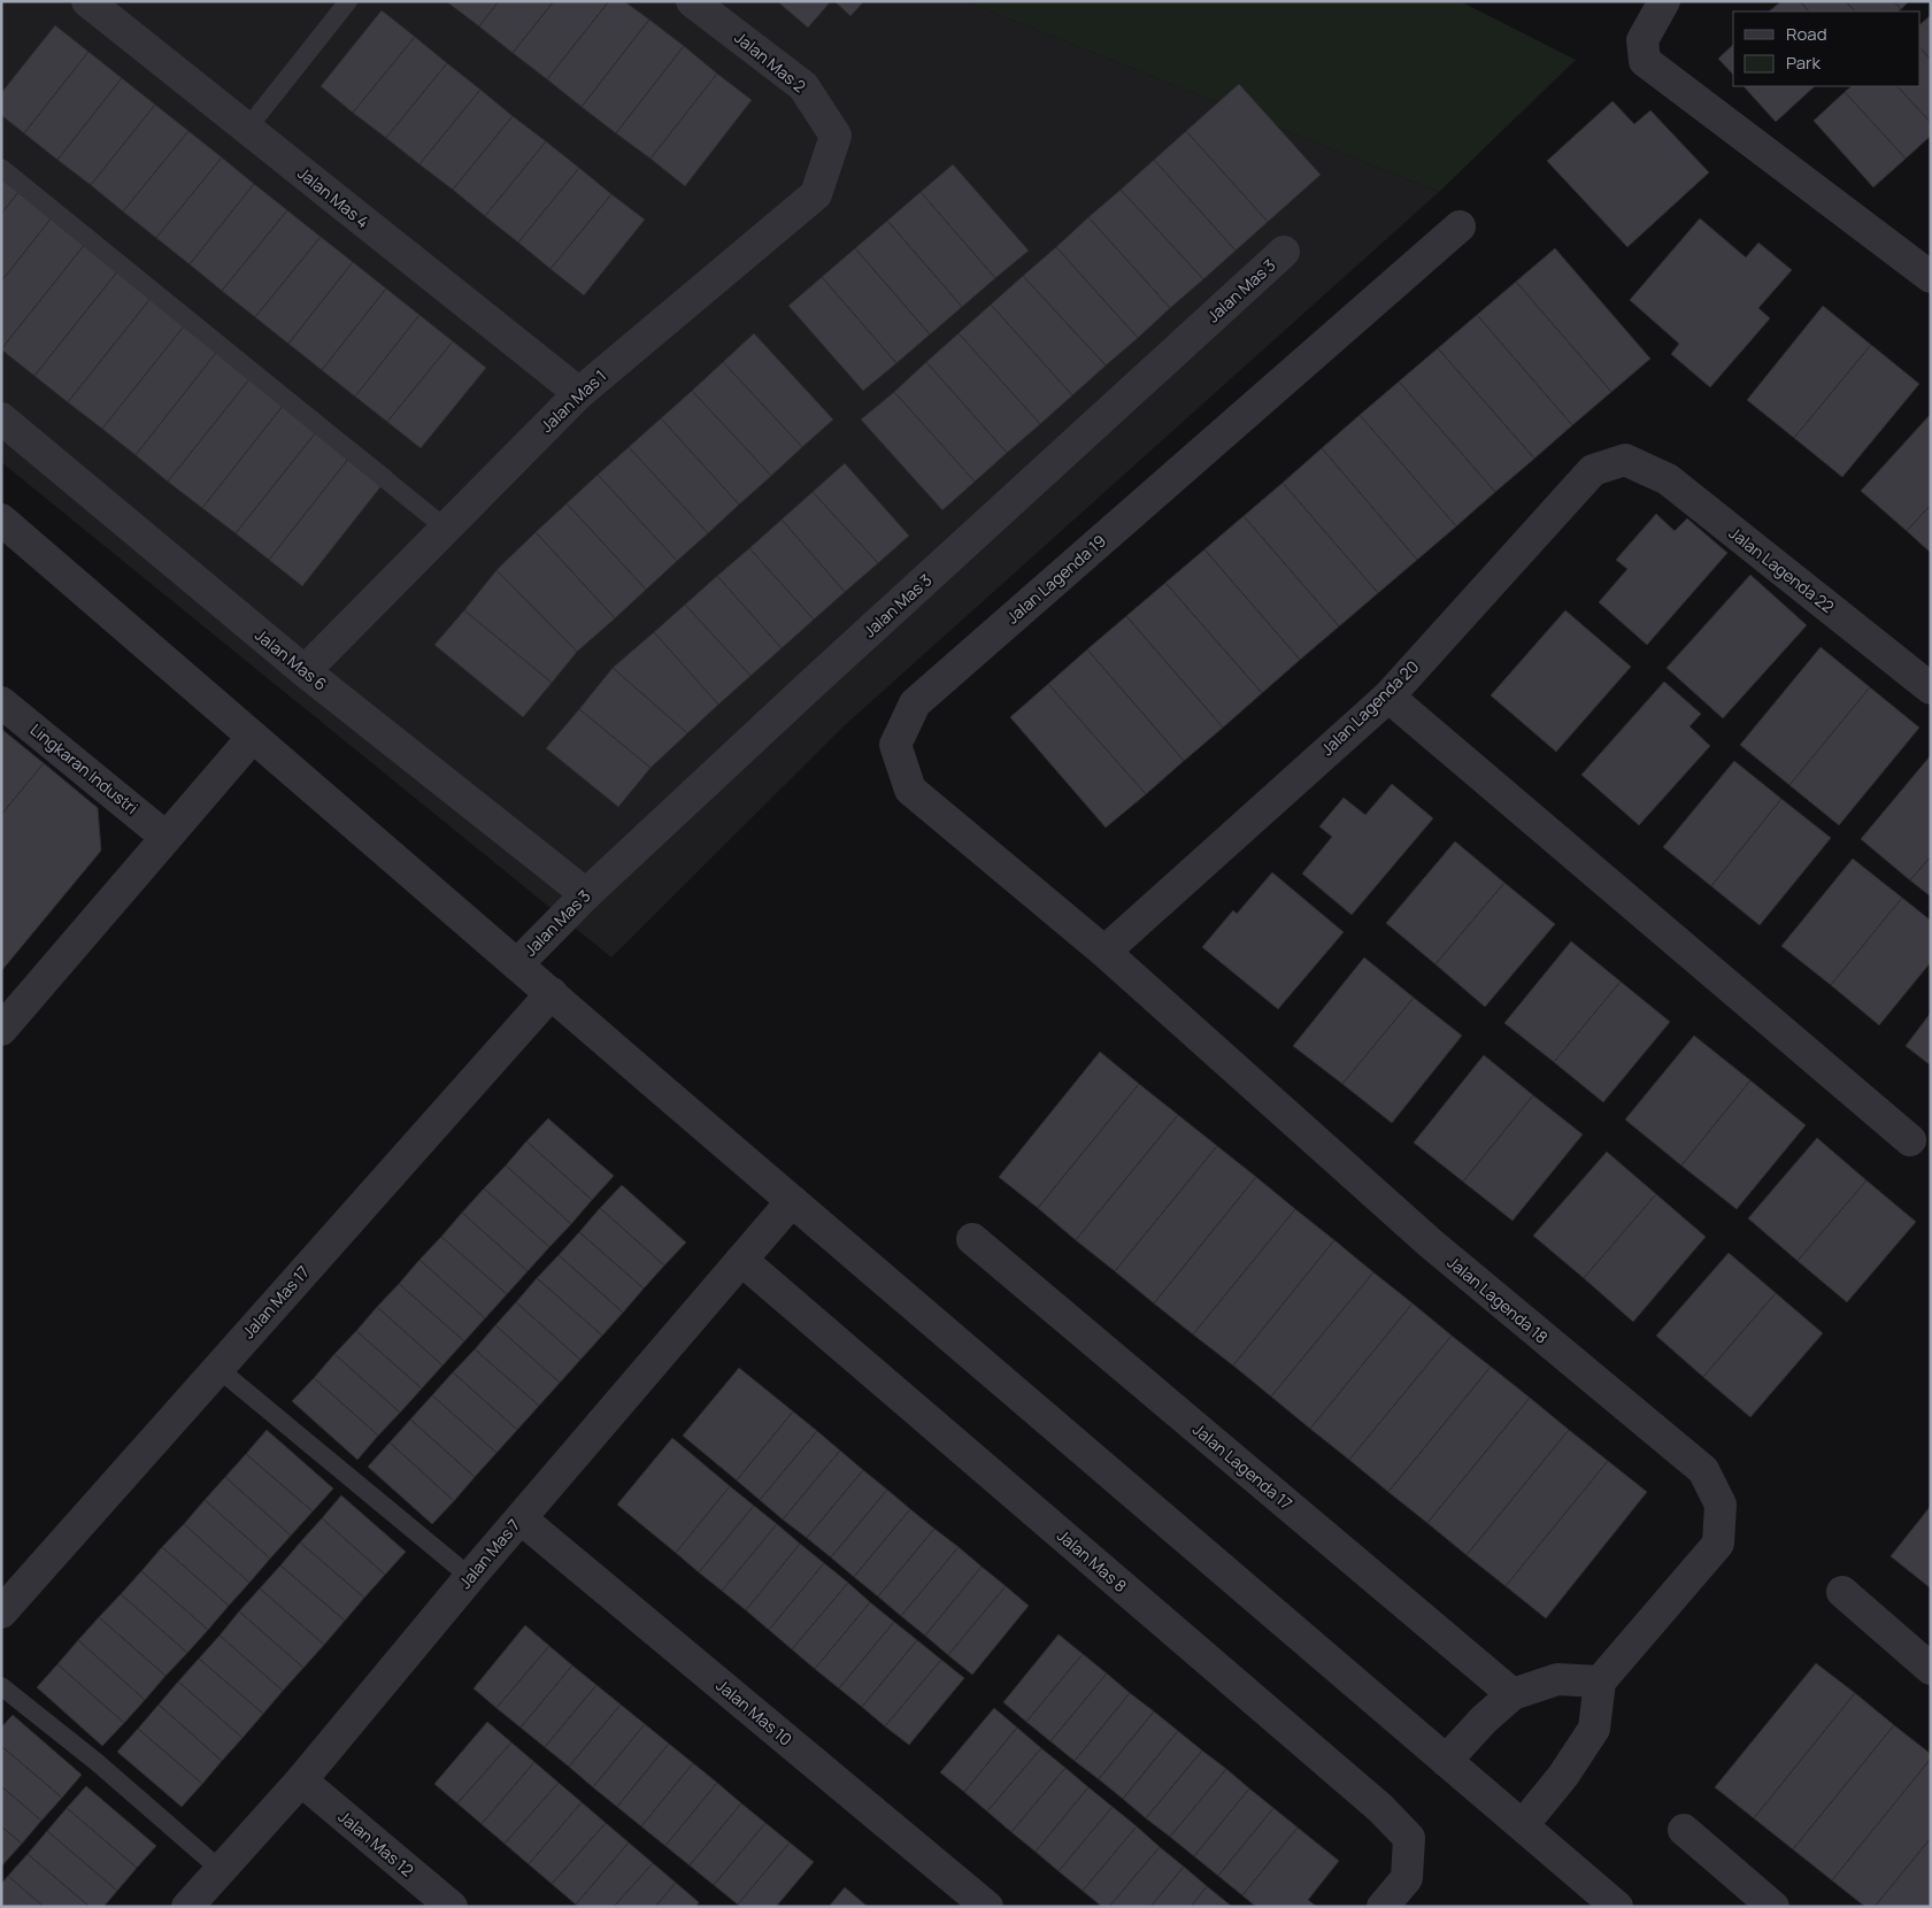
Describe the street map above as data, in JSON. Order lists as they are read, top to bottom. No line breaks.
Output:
{"streets":{"street":["Jalan Mas 2","Jalan Mas 4","Jalan Mas 3","Jalan Mas 1","Jalan Lagenda 22","Jalan Lagenda 19","Jalan Mas 6","Jalan Lagenda 20","Lingkaran Industri","Jalan Lagenda 18","Jalan Mas 17","Jalan Lagenda 17","Jalan Mas 7","Jalan Mas 8","Jalan Mas 10","Jalan Mas 12"]},"crossings":[["Jalan Mas 2","Jalan Mas 1"],["Jalan Mas 4","Jalan Mas 1"],["Jalan Mas 3","Jalan Mas 6"],["Jalan Mas 1","Jalan Mas 6"],["Jalan Lagenda 22","Jalan Lagenda 20"],["Jalan Lagenda 19","Jalan Lagenda 20"],["Jalan Lagenda 19","Jalan Lagenda 18"],["Jalan Lagenda 20","Jalan Lagenda 18"],["Jalan Mas 7","Jalan Mas 8"],["Jalan Mas 7","Jalan Mas 10"],["Jalan Mas 7","Jalan Mas 12"]],"legend":["Road","Park"]}
